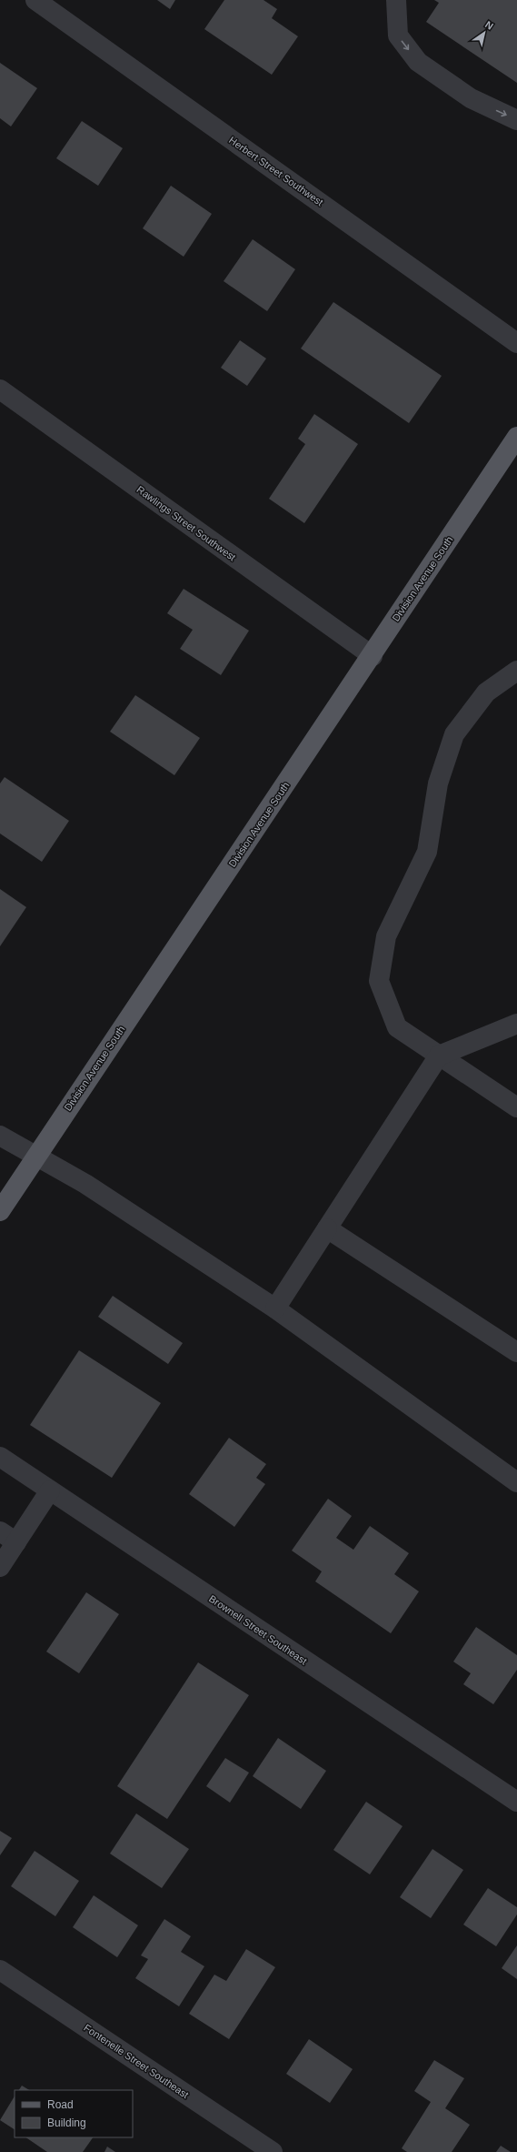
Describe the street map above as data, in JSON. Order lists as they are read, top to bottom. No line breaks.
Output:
{"streets":{"main road":["Division Avenue South"],"street":["Herbert Street Southwest","Rawlings Street Southwest","Brownell Street Southeast","Fontenelle Street Southeast"]},"crossings":[["Rawlings Street Southwest","Division Avenue South"]],"legend":["Road","Building"],"north":"top right"}
